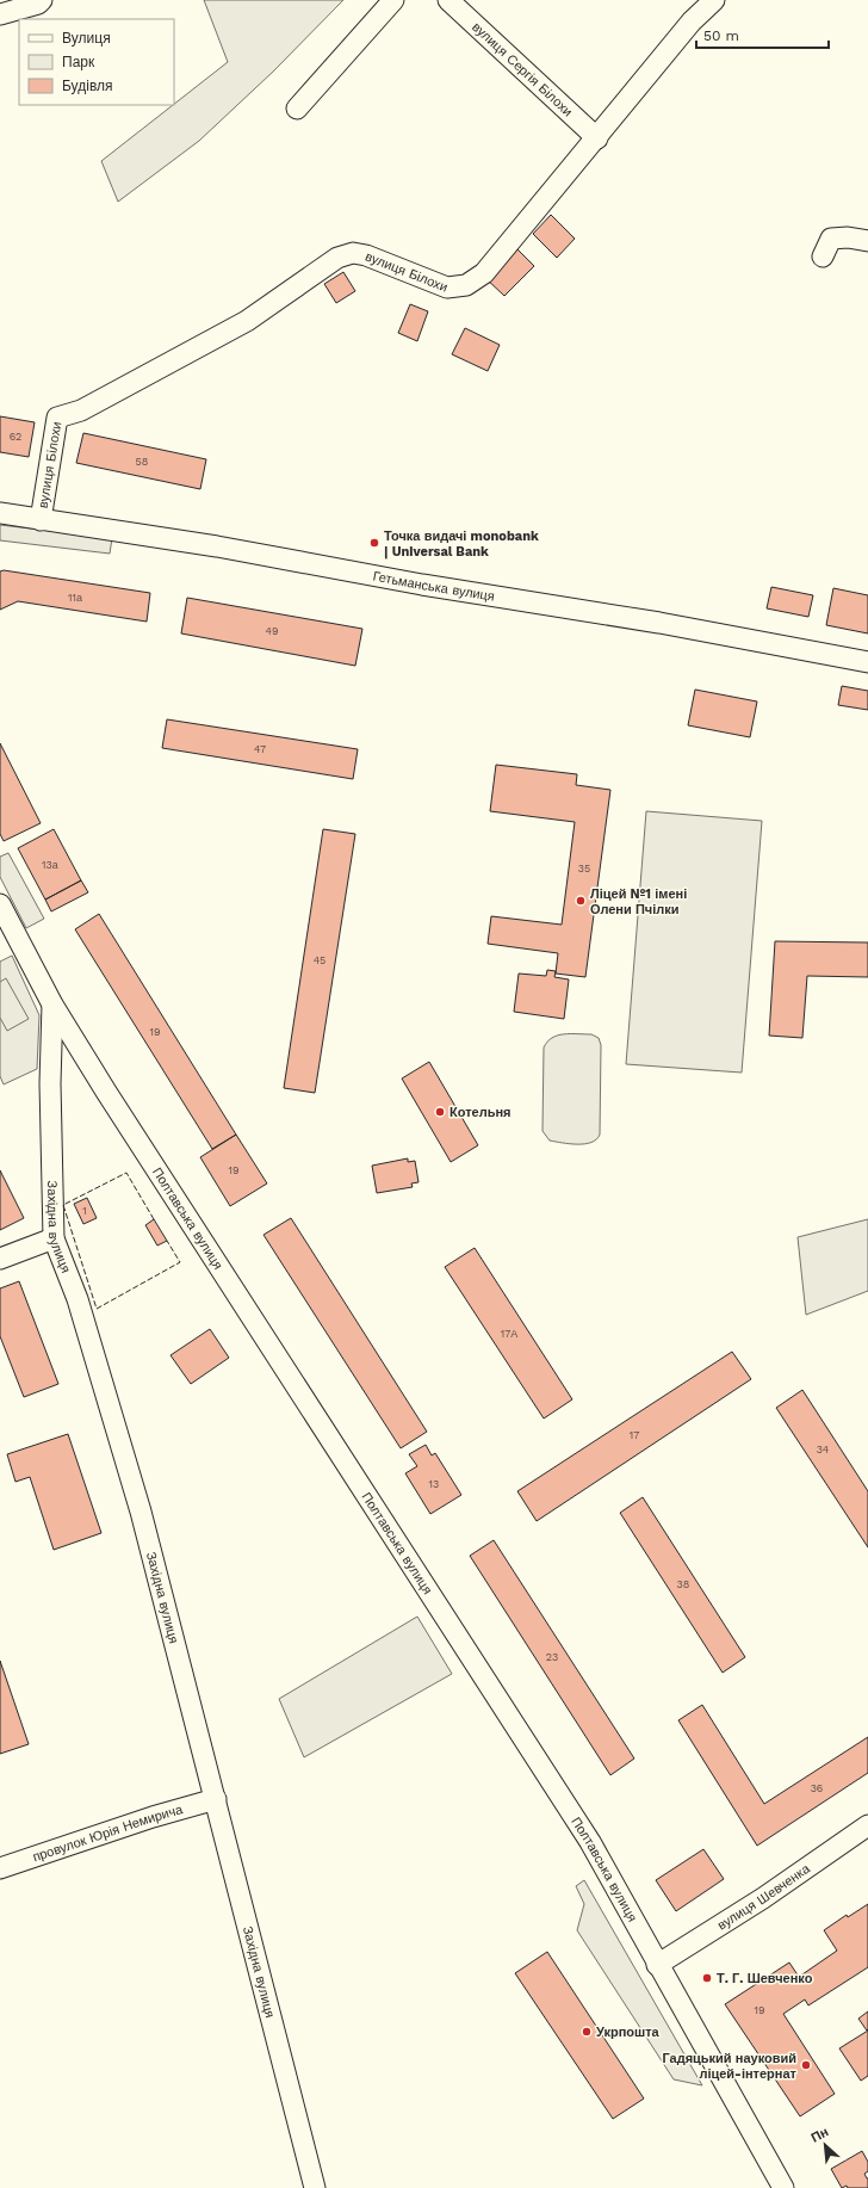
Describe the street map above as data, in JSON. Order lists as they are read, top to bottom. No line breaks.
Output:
{"streets":{"street":["вулиця Сергія Білохи","вулиця Білохи","Гетьманська вулиця","Полтавська вулиця","Західна вулиця","провулок Юрія Немирича","вулиця Шевченка"]},"crossings":[["вулиця Сергія Білохи","вулиця Білохи"],["вулиця Білохи","Гетьманська вулиця"],["Полтавська вулиця","Західна вулиця"],["Полтавська вулиця","вулиця Шевченка"],["Західна вулиця","провулок Юрія Немирича"]],"places":["Точка видачі monobank | Universal Bank","Ліцей №1 імені Олени Пчілки","Котельня","Т. Г. Шевченко","Укрпошта","Гадяцький науковий ліцей-інтернат"],"house_numbers":["62","58","11а","49","47","13а","35","45","19","19","1","17А","17","34","13","38","23","36","19"],"legend":["Вулиця","Парк","Будівля"],"scale_bar":"50 m","north":"top left"}
